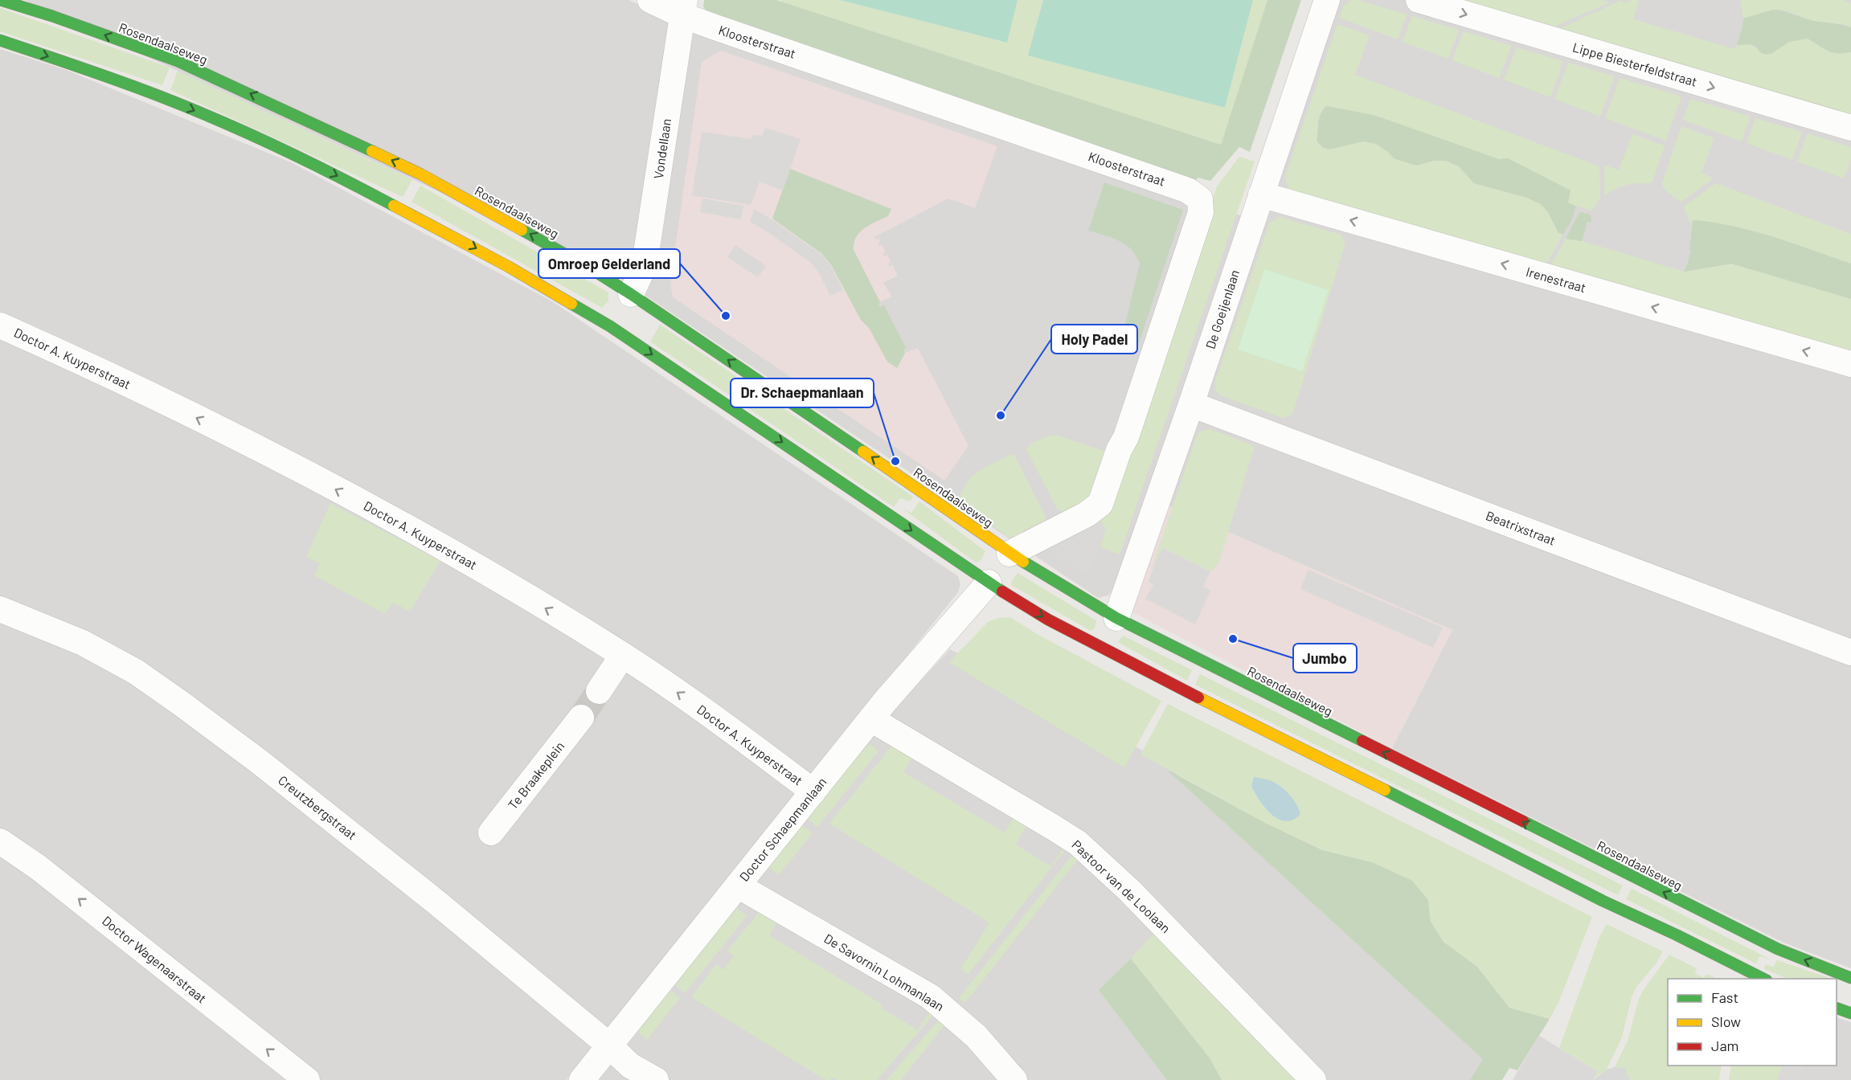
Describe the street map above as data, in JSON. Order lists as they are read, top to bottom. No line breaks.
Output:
{"streets":{"street":["Kloosterstraat","Rosendaalseweg","Lippe Biesterfeldstraat","Vondellaan","Irenestraat","De Goeijenlaan","Doctor A. Kuyperstraat","Beatrixstraat","Te Braakeplein","Creutzbergstraat","Doctor Schaepmanlaan","Pastoor van de Loolaan","Doctor Wagenaarstraat","De Savornin Lohmanlaan"]},"crossings":[["Kloosterstraat","Rosendaalseweg"],["Kloosterstraat","Vondellaan"],["Rosendaalseweg","Vondellaan"],["Rosendaalseweg","De Goeijenlaan"],["Irenestraat","De Goeijenlaan"],["De Goeijenlaan","Beatrixstraat"],["Doctor A. Kuyperstraat","Doctor Schaepmanlaan"],["Creutzbergstraat","Doctor Schaepmanlaan"],["Doctor Schaepmanlaan","Pastoor van de Loolaan"],["Doctor Schaepmanlaan","De Savornin Lohmanlaan"]],"one_way":["Lippe Biesterfeldstraat","Irenestraat","Doctor A. Kuyperstraat","Doctor Wagenaarstraat"],"places":["Omroep Gelderland","Holy Padel","Dr. Schaepmanlaan","Jumbo"],"legend":["Fast","Slow","Jam"]}
